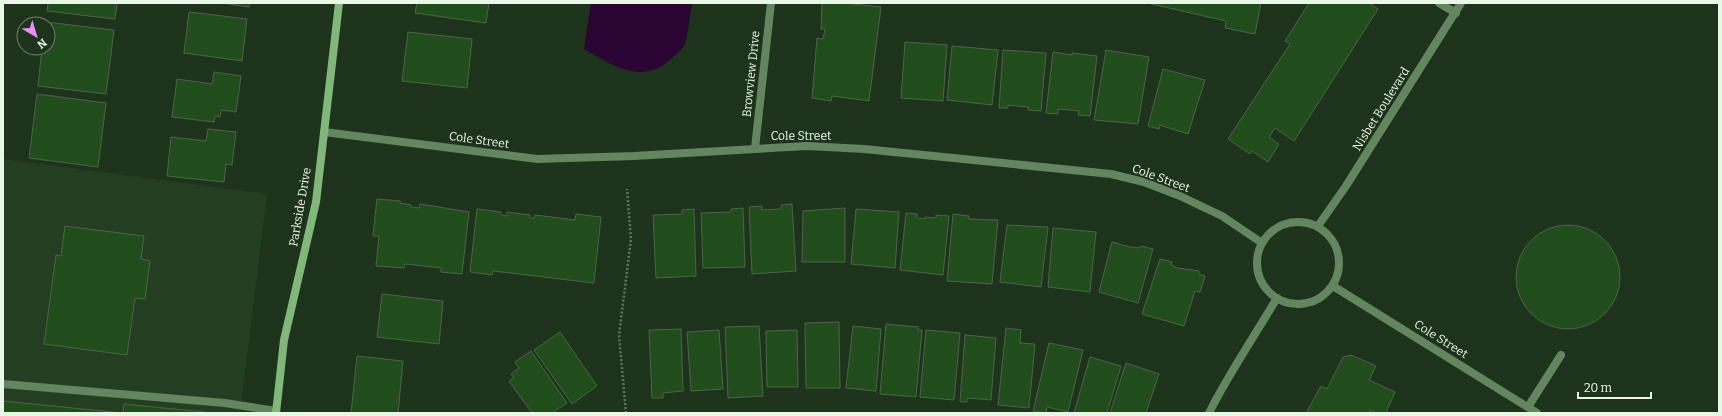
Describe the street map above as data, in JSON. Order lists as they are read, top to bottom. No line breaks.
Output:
{"streets":{"main road":["Parkside Drive"],"street":["Browview Drive","Nisbet Boulevard","Cole Street"]},"crossings":[["Browview Drive","Cole Street"],["Nisbet Boulevard","Cole Street"],["Cole Street","Parkside Drive"]],"scale_bar":"20 m","north":"bottom right"}
